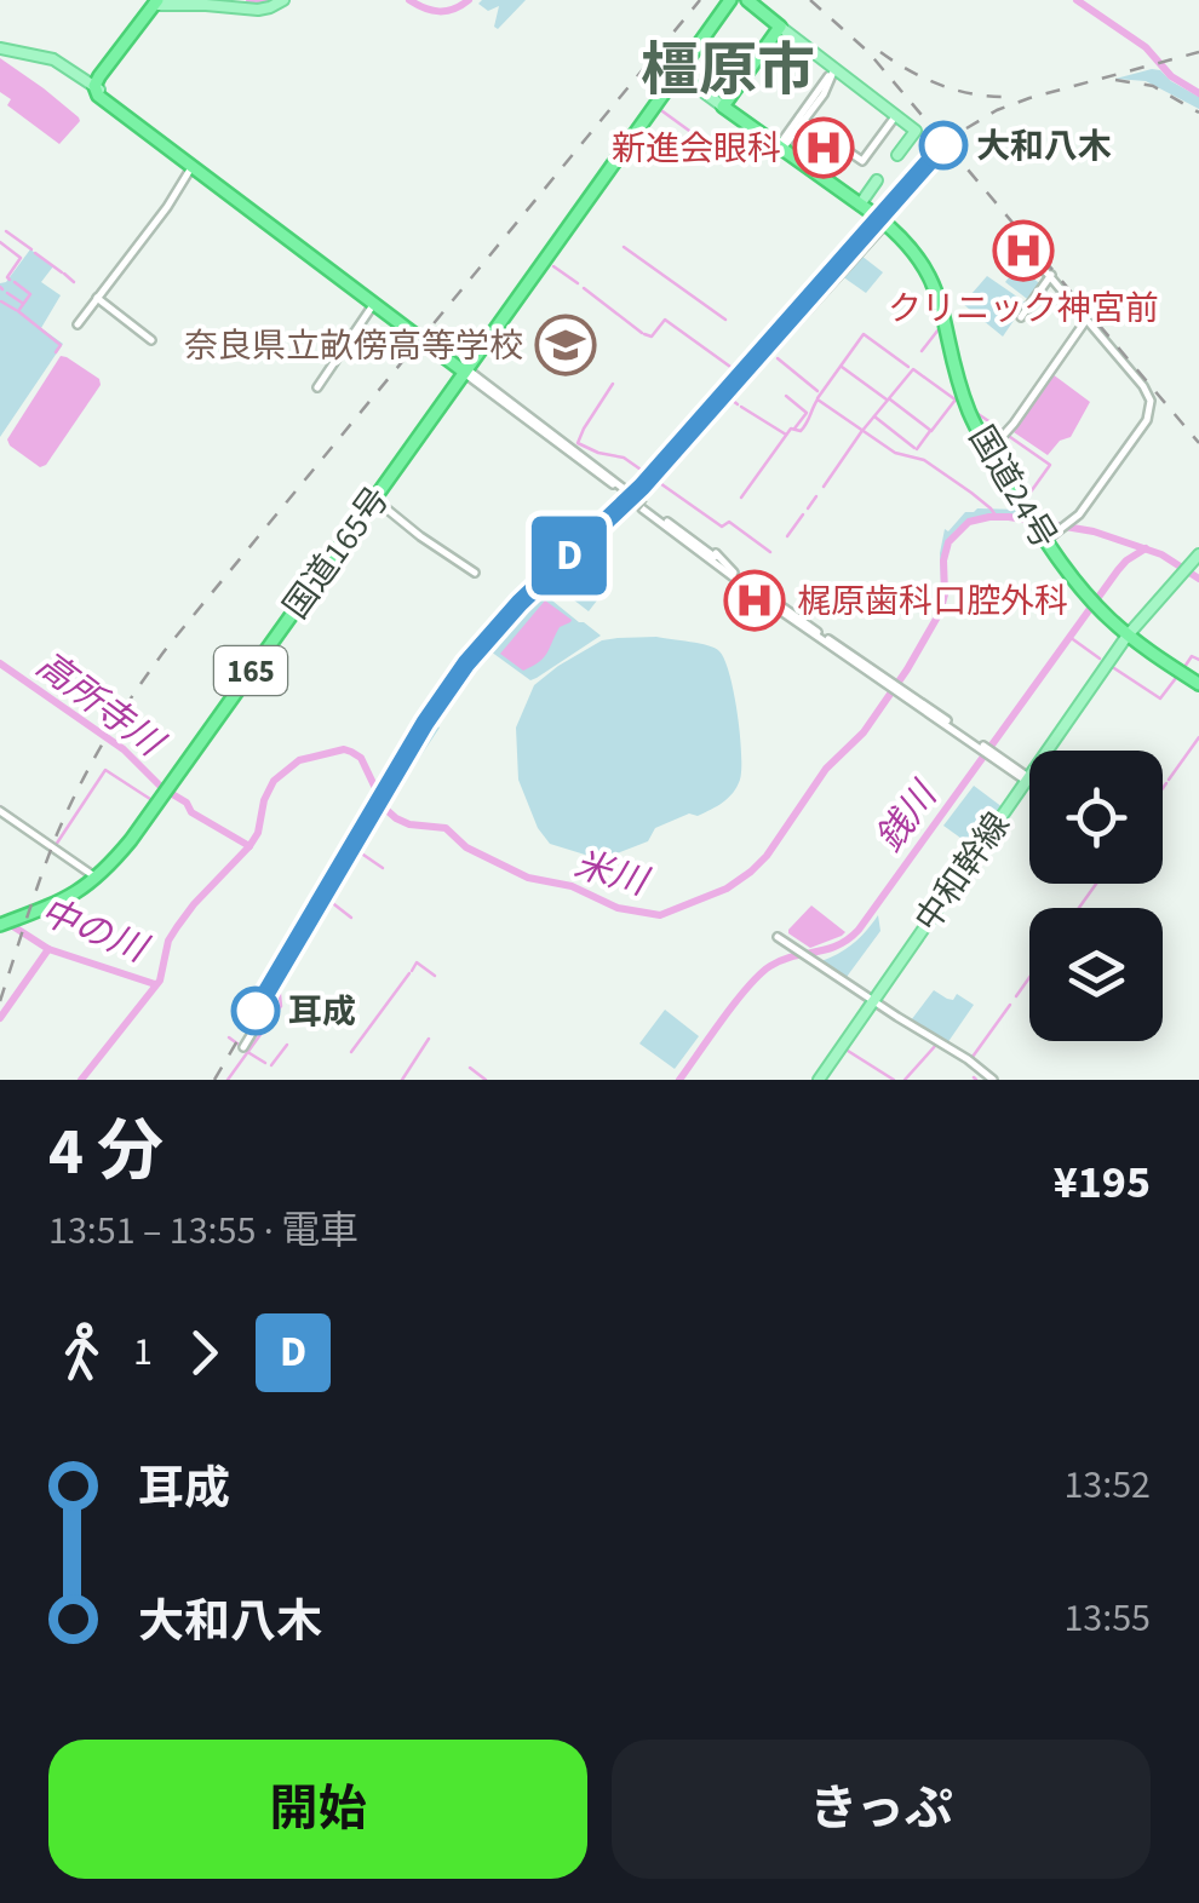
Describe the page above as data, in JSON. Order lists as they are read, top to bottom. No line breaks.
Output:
{"streets":{"highway":["国道24号","国道165号","165"],"main road":["中和幹線"]},"crossings":[["国道24号","中和幹線"]],"districts":["橿原市"],"water":["高所寺川","銭川","米川","中の川"],"places":{"other":["大和八木","耳成"],"hospital":["新進会眼科","クリニック神宮前","梶原歯科口腔外科"],"school or university":["奈良県立畝傍高等学校"]},"page":{"on_map":"D","heading":["4 分","13:51 – 13:55 · 電車","¥195"],"legs":["1","D"],"list":[{"name":"耳成","value":"13:52"},{"name":"大和八木","value":"13:55"}],"buttons":["開始","きっぷ"]}}
